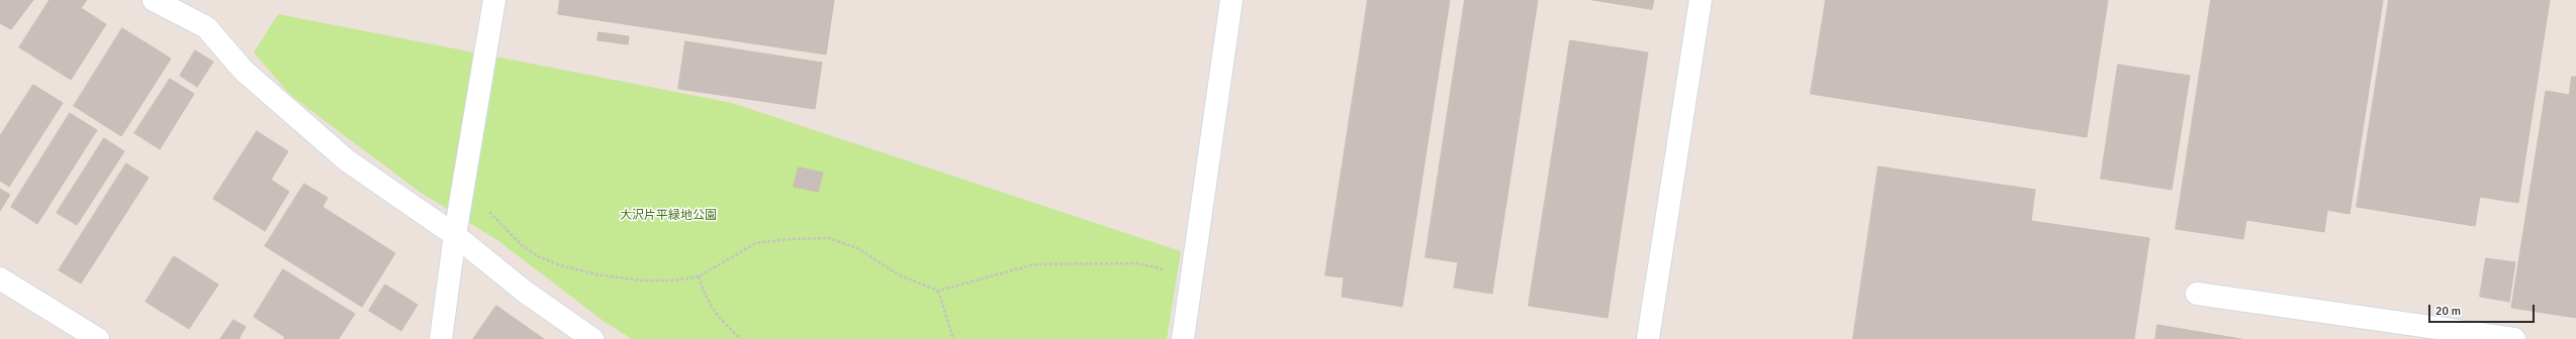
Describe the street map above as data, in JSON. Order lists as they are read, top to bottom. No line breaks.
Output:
{"parks":["大沢片平緑地公園"],"scale_bar":"20 m"}
